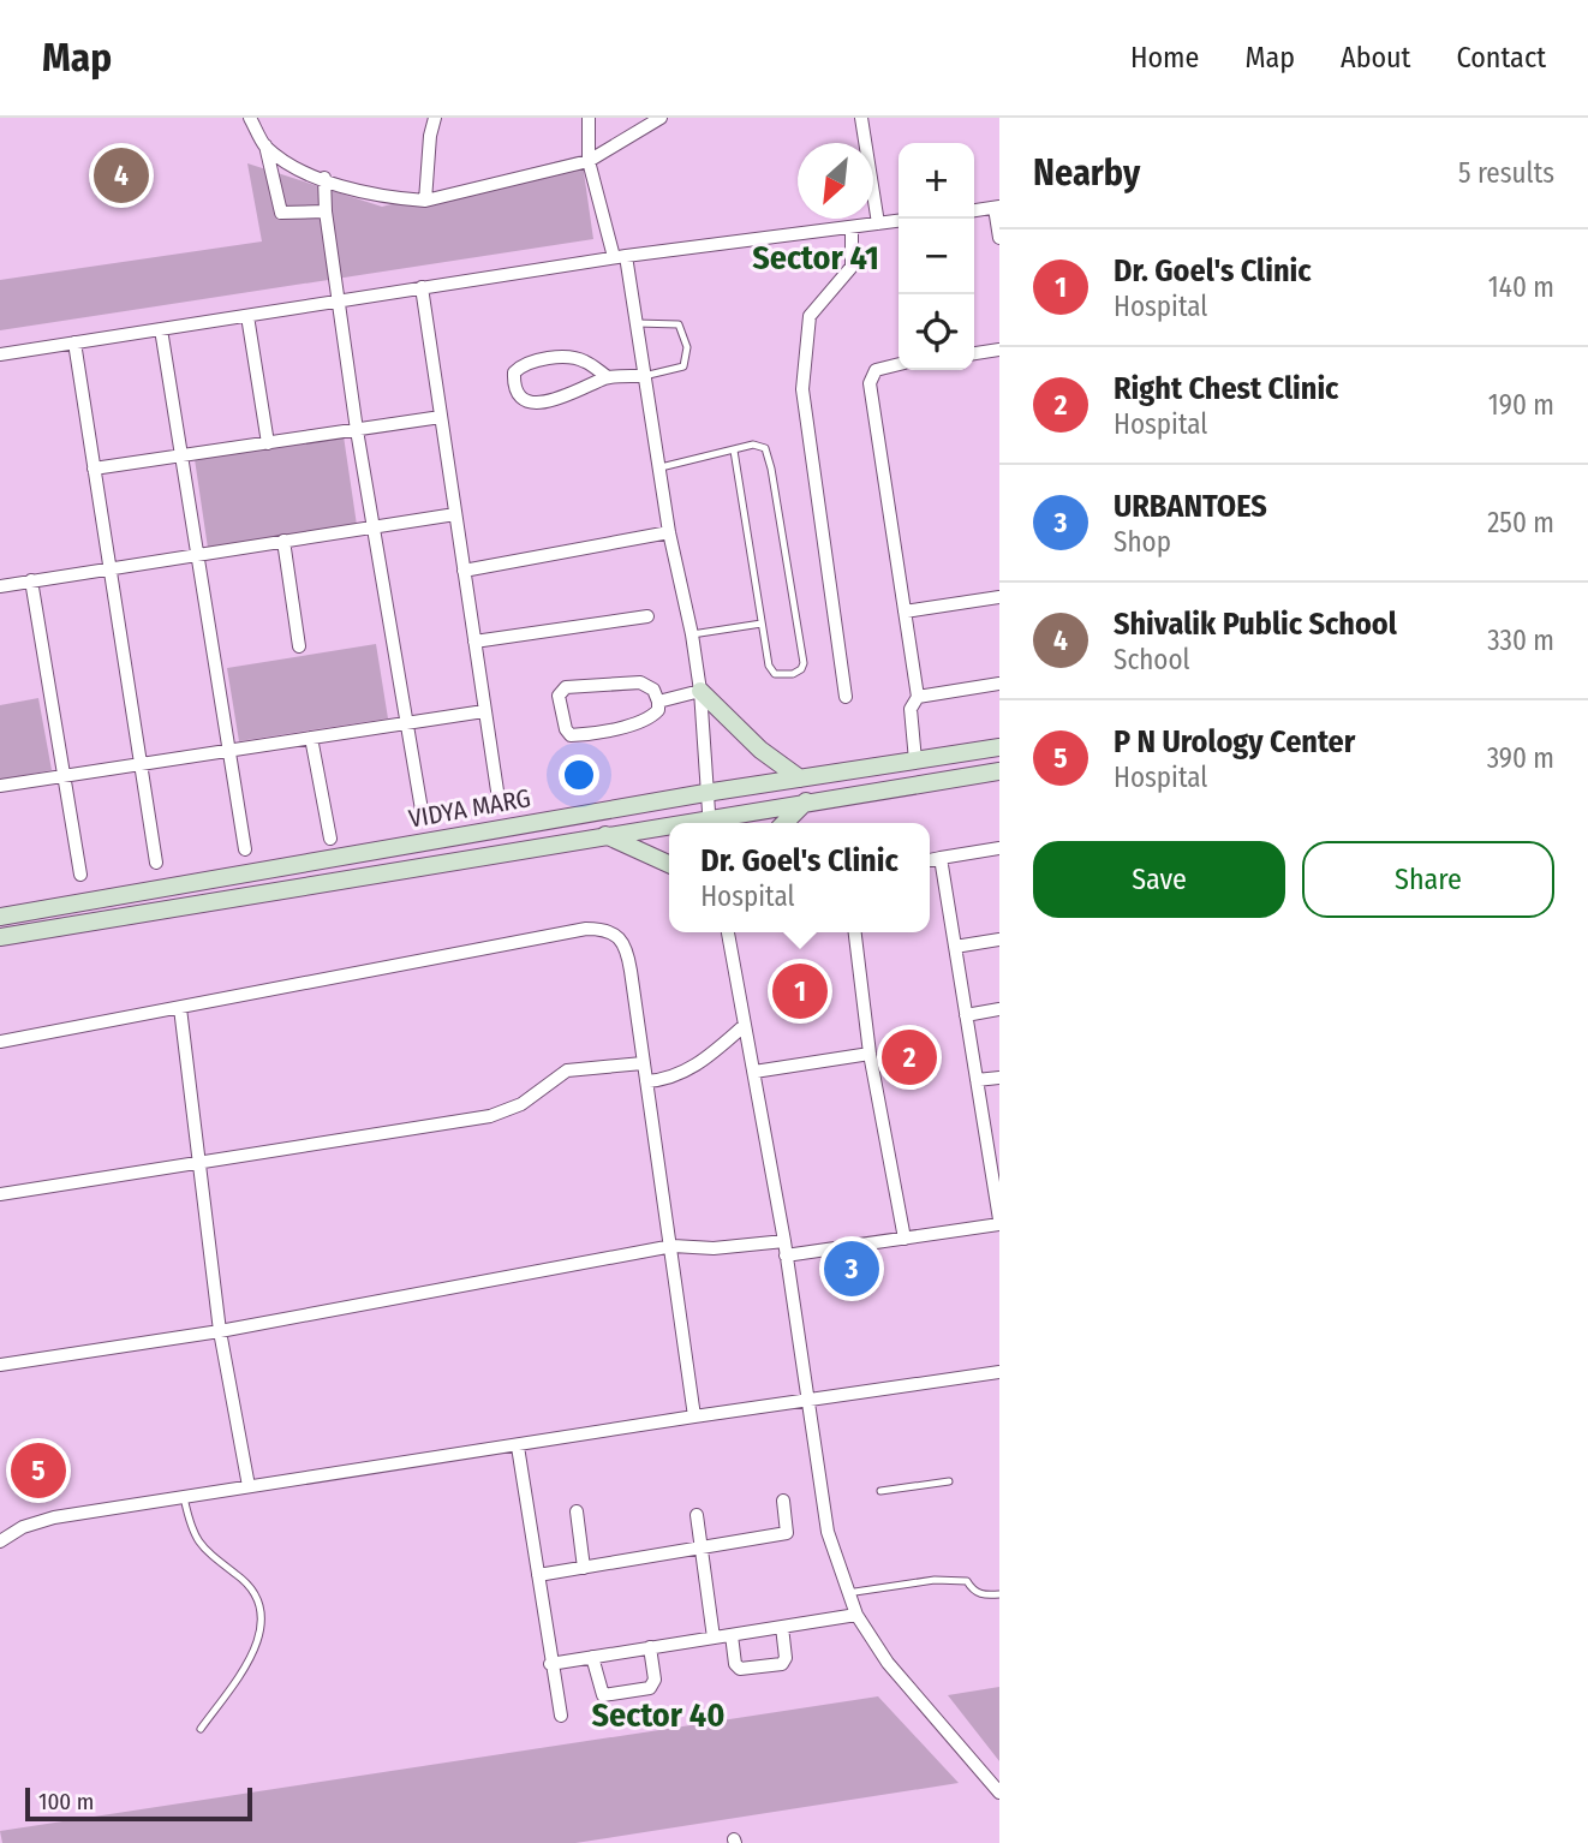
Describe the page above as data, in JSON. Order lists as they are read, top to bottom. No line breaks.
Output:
{"streets":{"main road":["VIDYA MARG"]},"districts":["Sector 41","Sector 40"],"scale_bar":"100 m","north":"bottom left","page":{"header":"Map","nav":["Home","Map","About","Contact"],"heading":["Nearby","5 results"],"map_buttons":["+","−"],"pins":["4","1","2","3","5"],"list":[{"mark":"1","name":"Dr. Goel's Clinic","note":"Hospital","value":"140 m"},{"mark":"2","name":"Right Chest Clinic","note":"Hospital","value":"190 m"},{"mark":"3","name":"URBANTOES","note":"Shop","value":"250 m"},{"mark":"4","name":"Shivalik Public School","note":"School","value":"330 m"},{"mark":"5","name":"P N Urology Center","note":"Hospital","value":"390 m"}],"buttons":["Save","Share"],"popup":["Dr. Goel's Clinic","Hospital"],"scale":"100 m"}}
